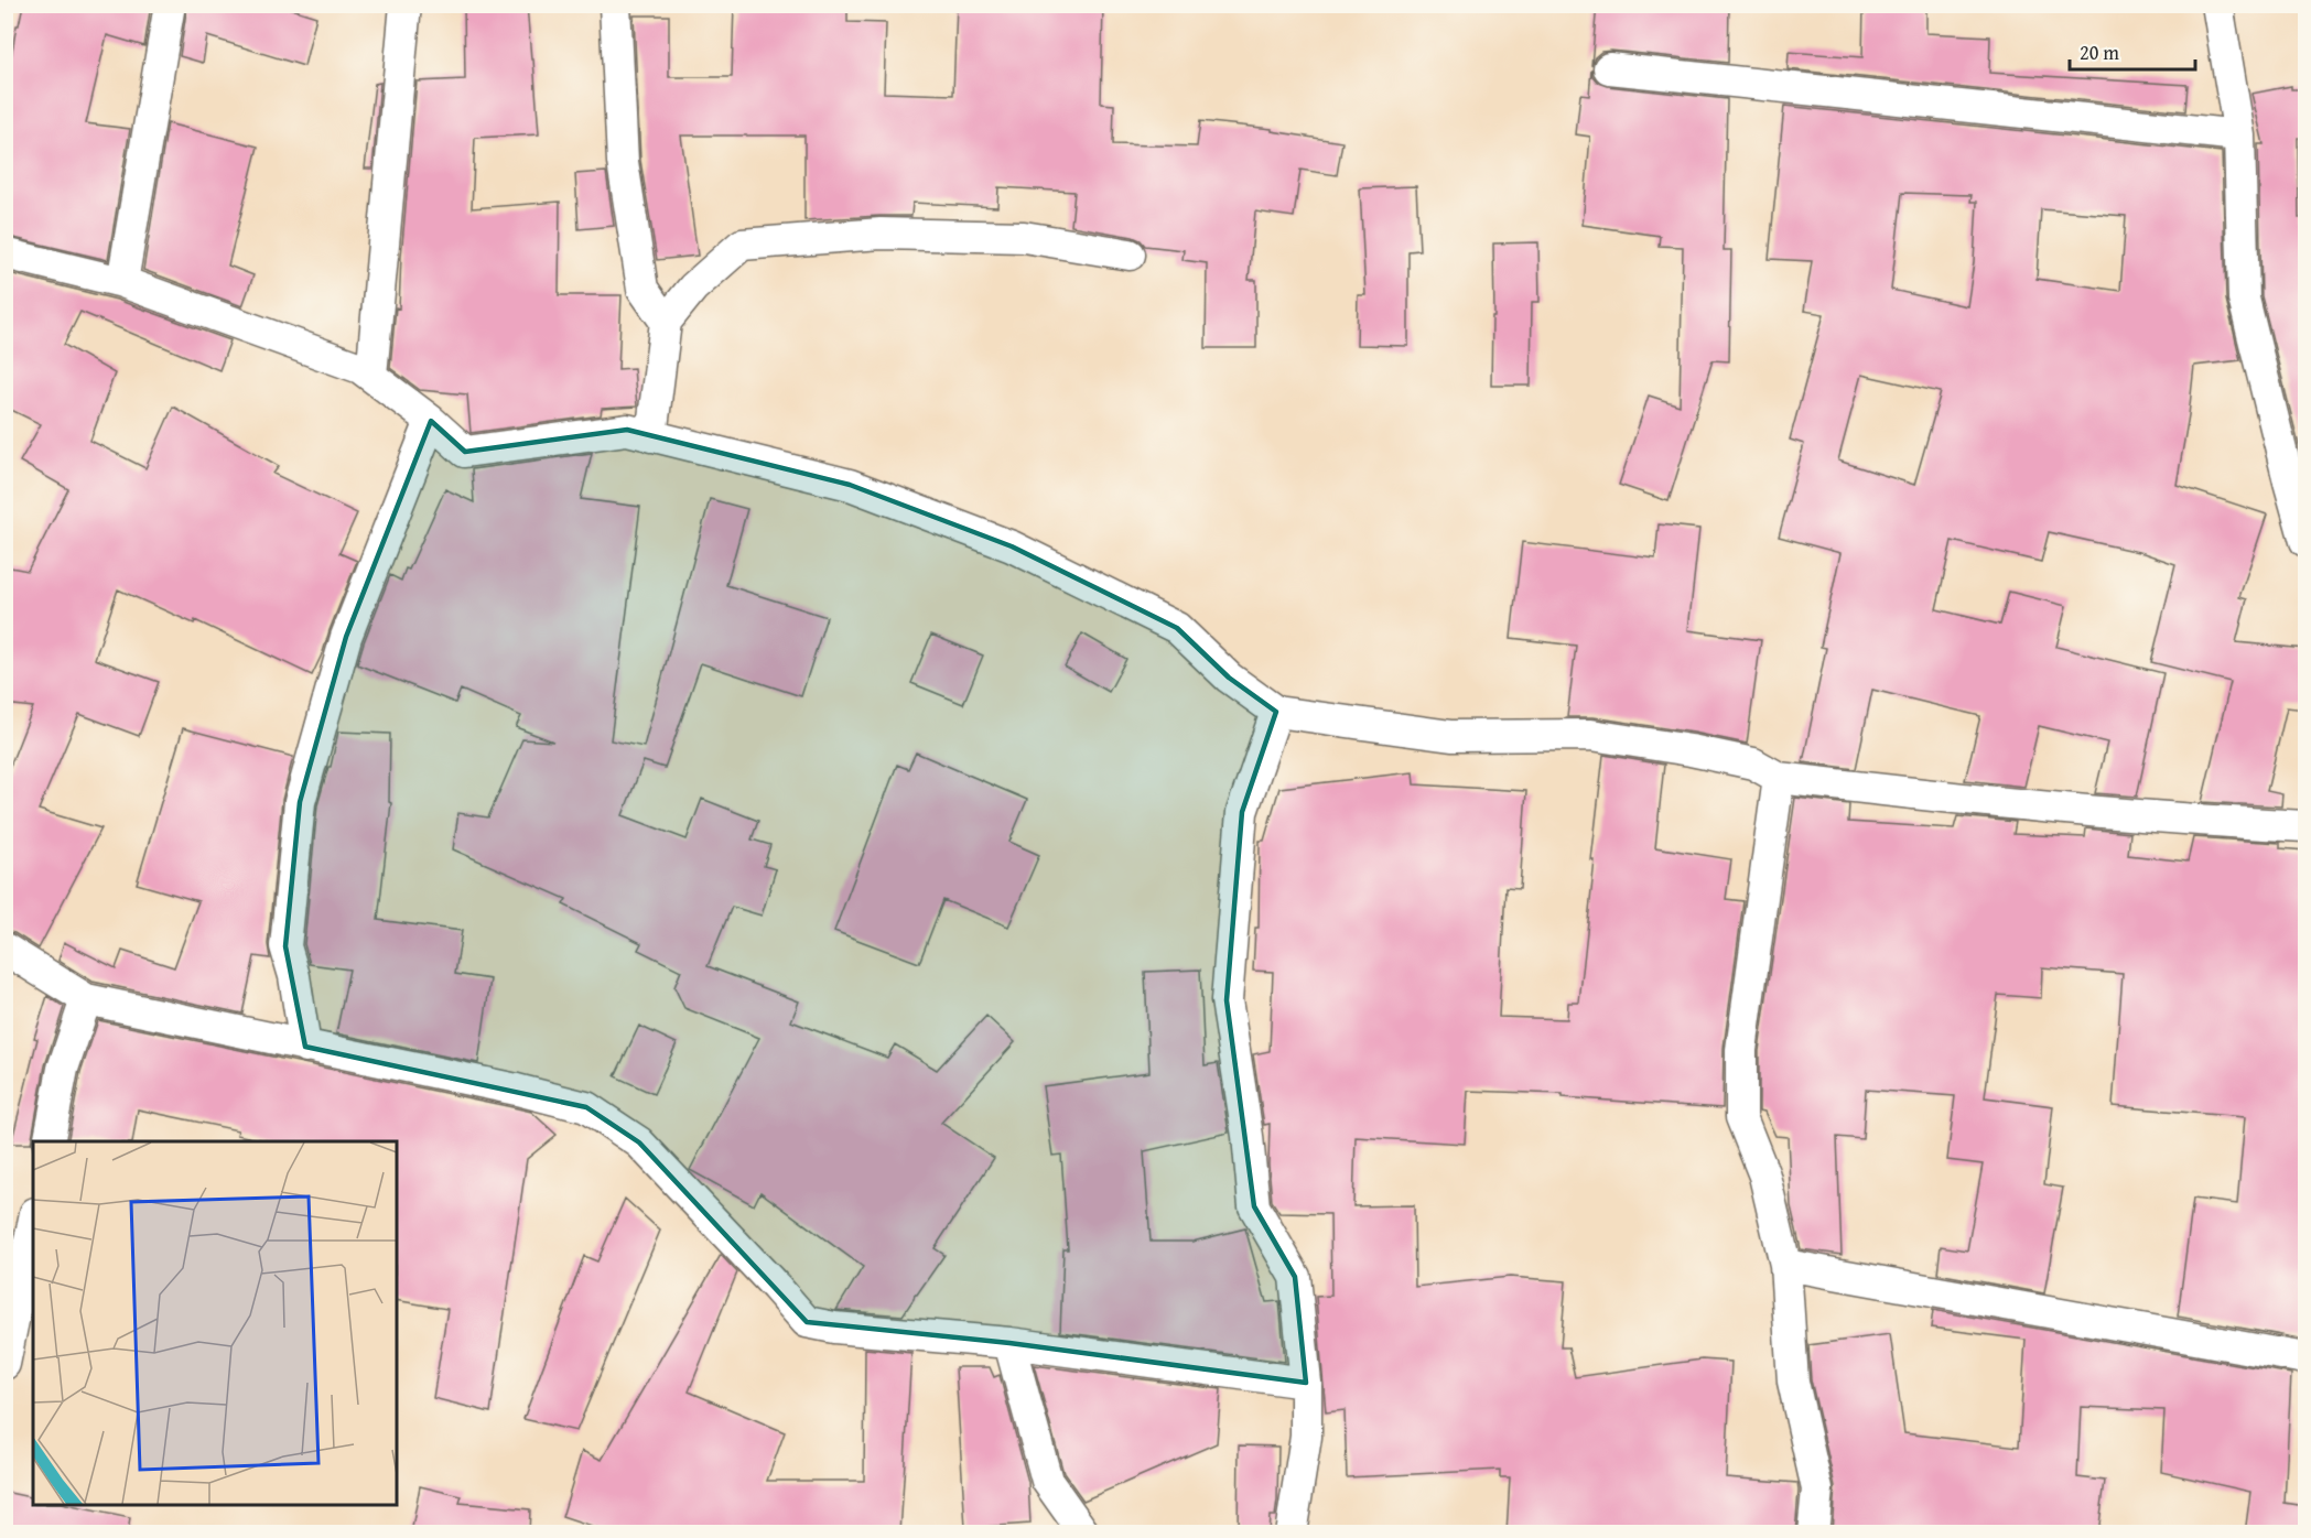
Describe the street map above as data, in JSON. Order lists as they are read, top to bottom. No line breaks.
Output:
{"scale_bar":"20 m"}
